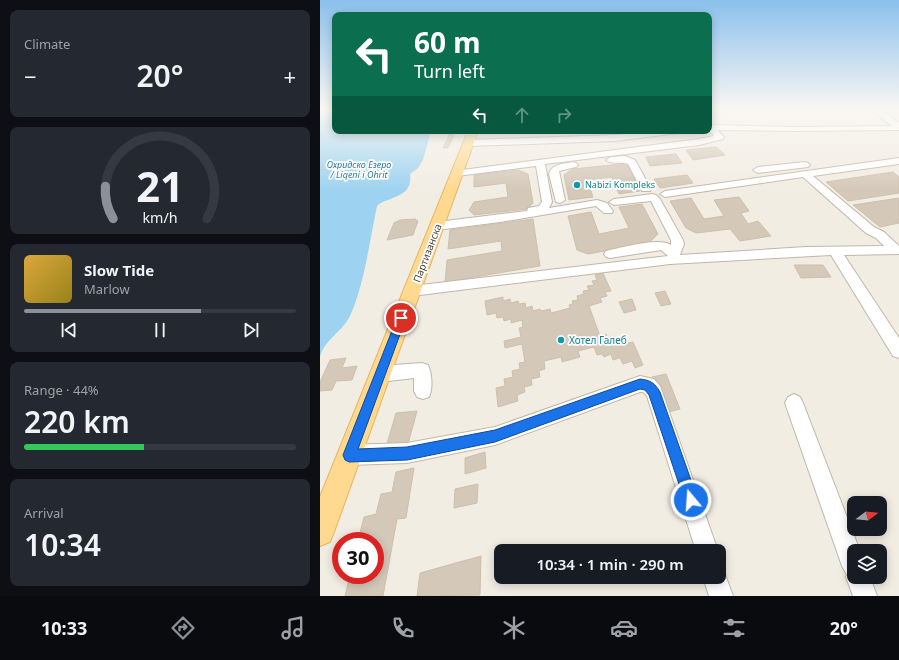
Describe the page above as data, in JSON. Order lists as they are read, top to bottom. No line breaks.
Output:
{"streets":{"main road":["Партизанска"]},"water":["Охридско Езеро / Liqeni i Ohrit"],"places":["Nabizi Kompleks","Хотел Галеб"],"north":"right","page":{"tile":["Climate",["Range · 44%","220 km"],["Arrival","10:34"]],"turn":["60 m","Turn left"],"heat":["−","20°","+"],"song":["Slow Tide","Marlow"],"limit":"30","trip":"10:34 · 1 min · 290 m","tabs":["10:33","20°"],"gauge":["21","km/h"]}}
